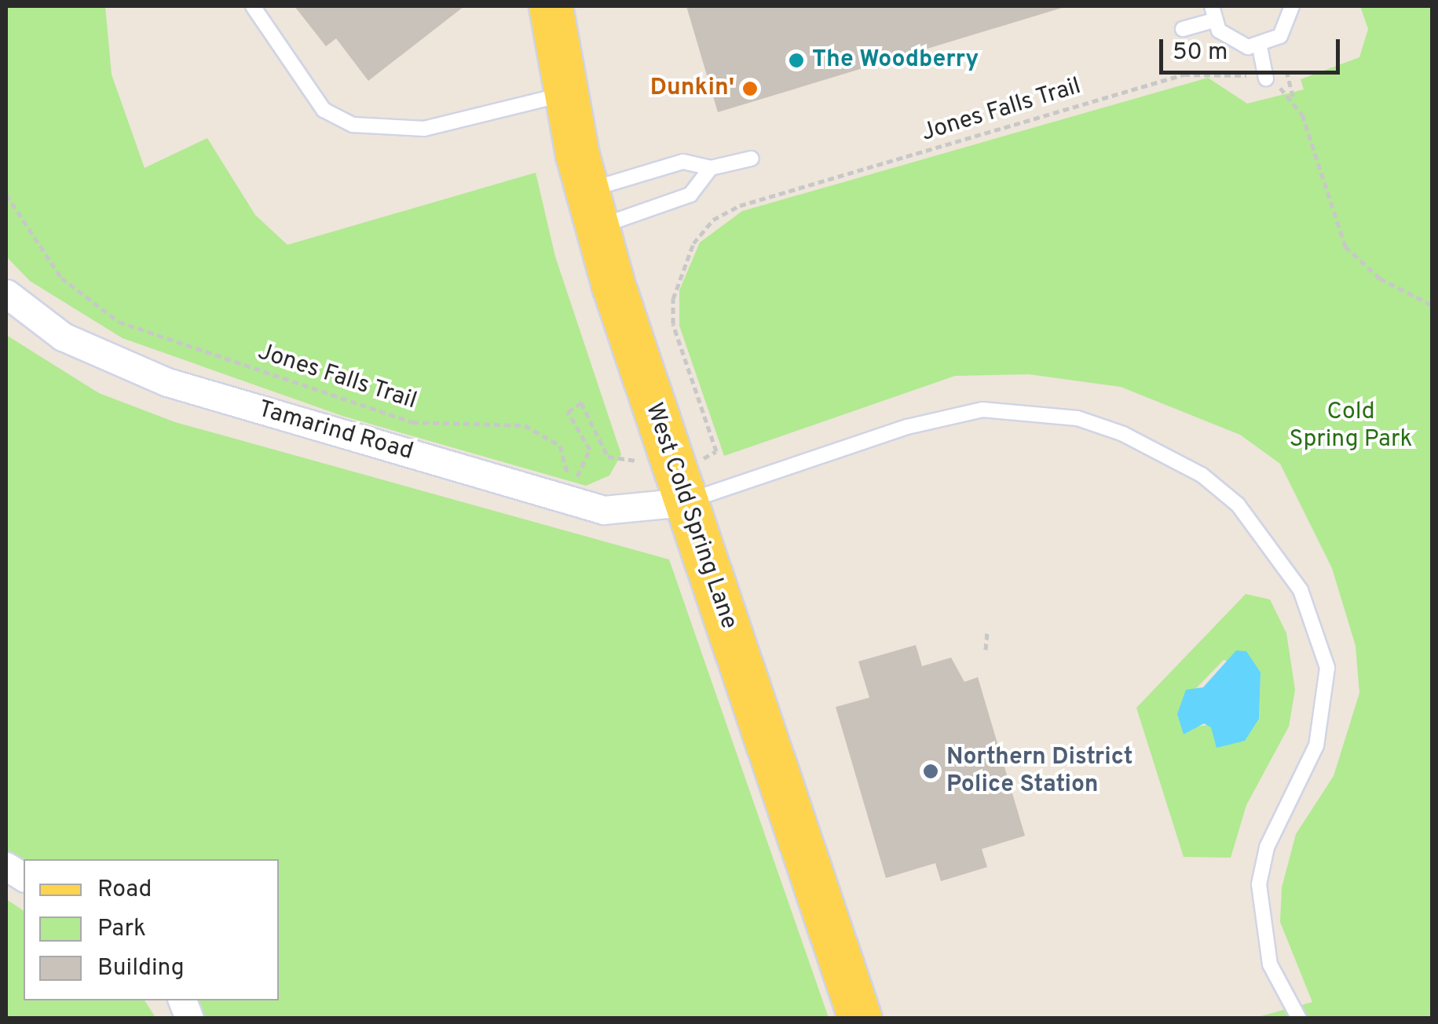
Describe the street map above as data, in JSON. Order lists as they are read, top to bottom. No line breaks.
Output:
{"streets":{"main road":["West Cold Spring Lane"],"street":["Tamarind Road"],"path":["Jones Falls Trail"]},"crossings":[["Tamarind Road","West Cold Spring Lane"]],"parks":["Cold Spring Park"],"places":["The Woodberry","Dunkin'","Northern District Police Station"],"legend":["Road","Park","Building"],"scale_bar":"50 m"}
